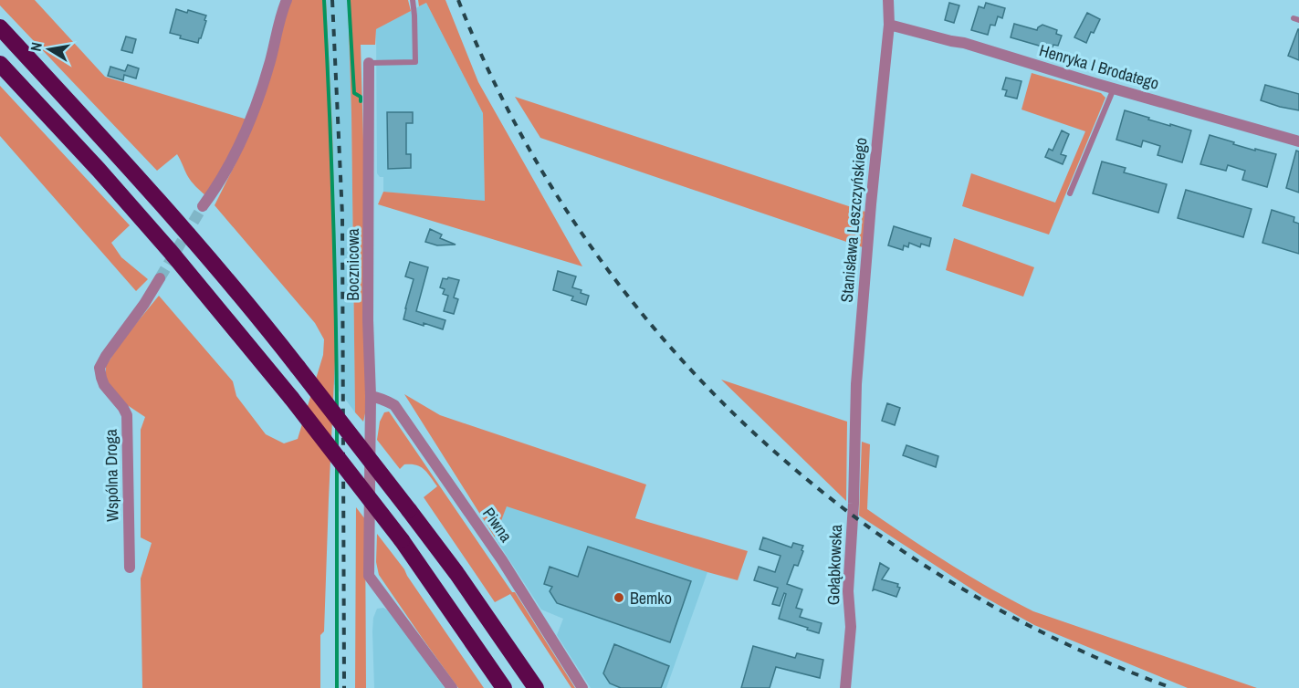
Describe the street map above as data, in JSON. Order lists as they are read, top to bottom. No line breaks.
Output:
{"streets":{"street":["Henryka I Brodatego","Stanisława Leszczyńskiego","Bocznicowa","Wspólna Droga","Piwna","Gołąbkowska"]},"crossings":[["Henryka I Brodatego","Stanisława Leszczyńskiego"],["Stanisława Leszczyńskiego","Gołąbkowska"],["Bocznicowa","Piwna"]],"places":["Bemko"],"north":"left"}
